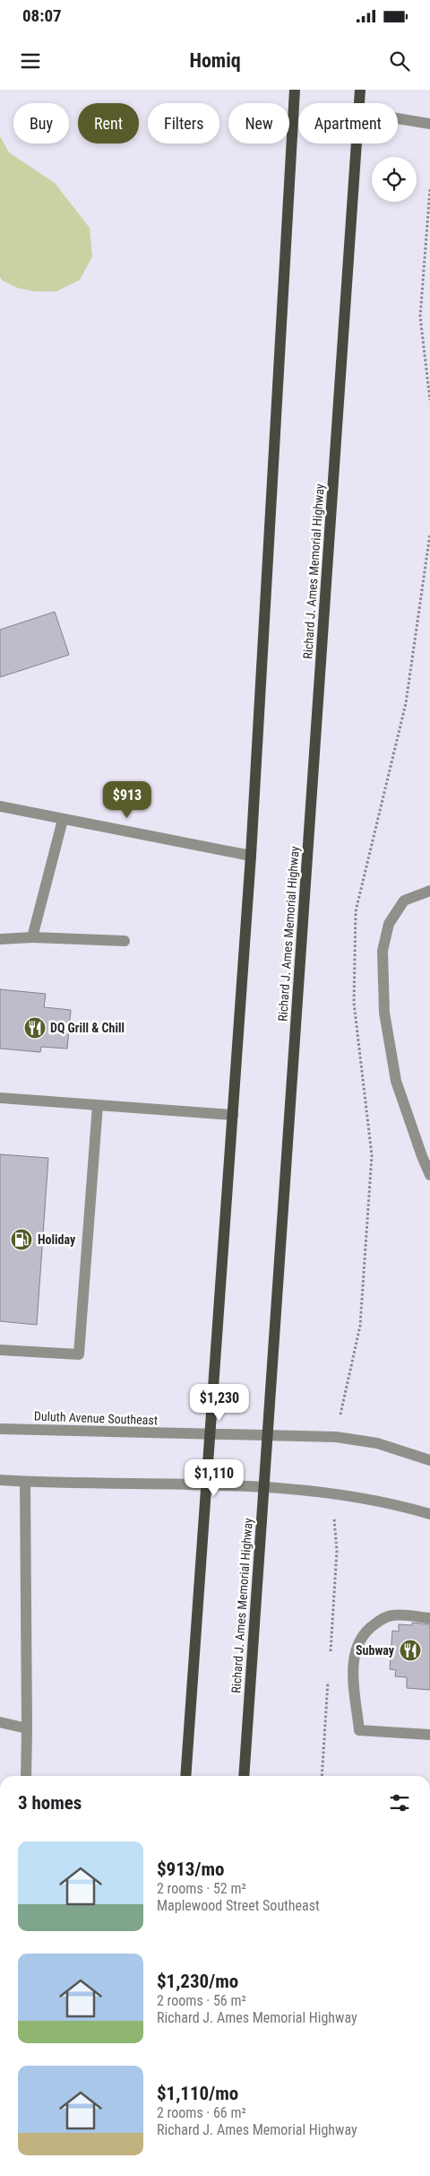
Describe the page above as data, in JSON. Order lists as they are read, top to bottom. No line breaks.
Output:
{"streets":{"main road":["Richard J. Ames Memorial Highway"],"street":["Duluth Avenue Southeast"]},"crossings":[["Richard J. Ames Memorial Highway","Duluth Avenue Southeast"]],"places":{"restaurant":["DQ Grill & Chill","Subway"],"fuel station":["Holiday"]},"page":{"status":"08:07","header":"Homiq","chip":["Buy","Rent","Filters","New","Apartment"],"price":["$913","$1,230","$1,110"],"heading":"3 homes","list":[{"name":"$913/mo","note":"2 rooms · 52 m² · Maplewood Street Southeast"},{"name":"$1,230/mo","note":"2 rooms · 56 m² · Richard J. Ames Memorial Highway"},{"name":"$1,110/mo","note":"2 rooms · 66 m² · Richard J. Ames Memorial Highway"}]}}
